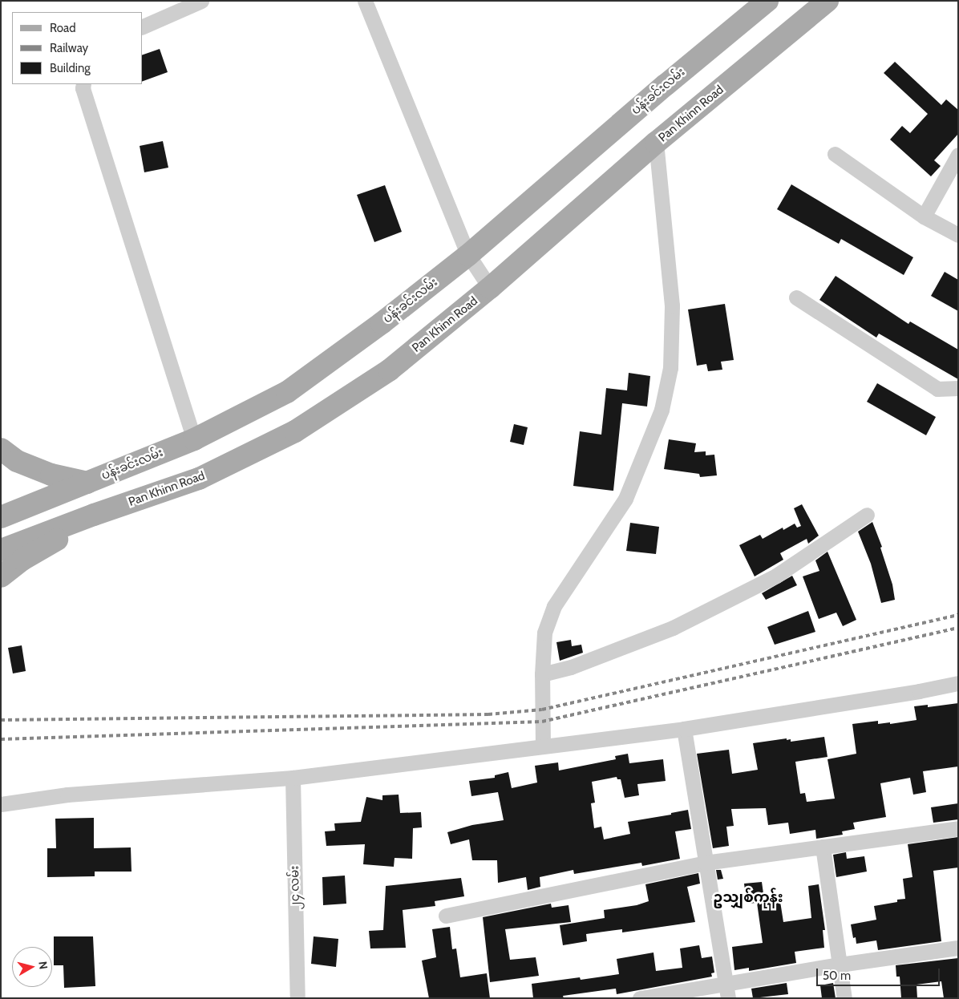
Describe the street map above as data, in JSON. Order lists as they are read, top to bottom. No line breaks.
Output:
{"streets":{"main road":["ပန်းခင်းလမ်း","Pan Khinn Road"],"street":["၂၄ လမ်း"]},"districts":["ဥသျှစ်ကုန်း"],"legend":["Road","Railway","Building"],"scale_bar":"50 m","north":"right"}
